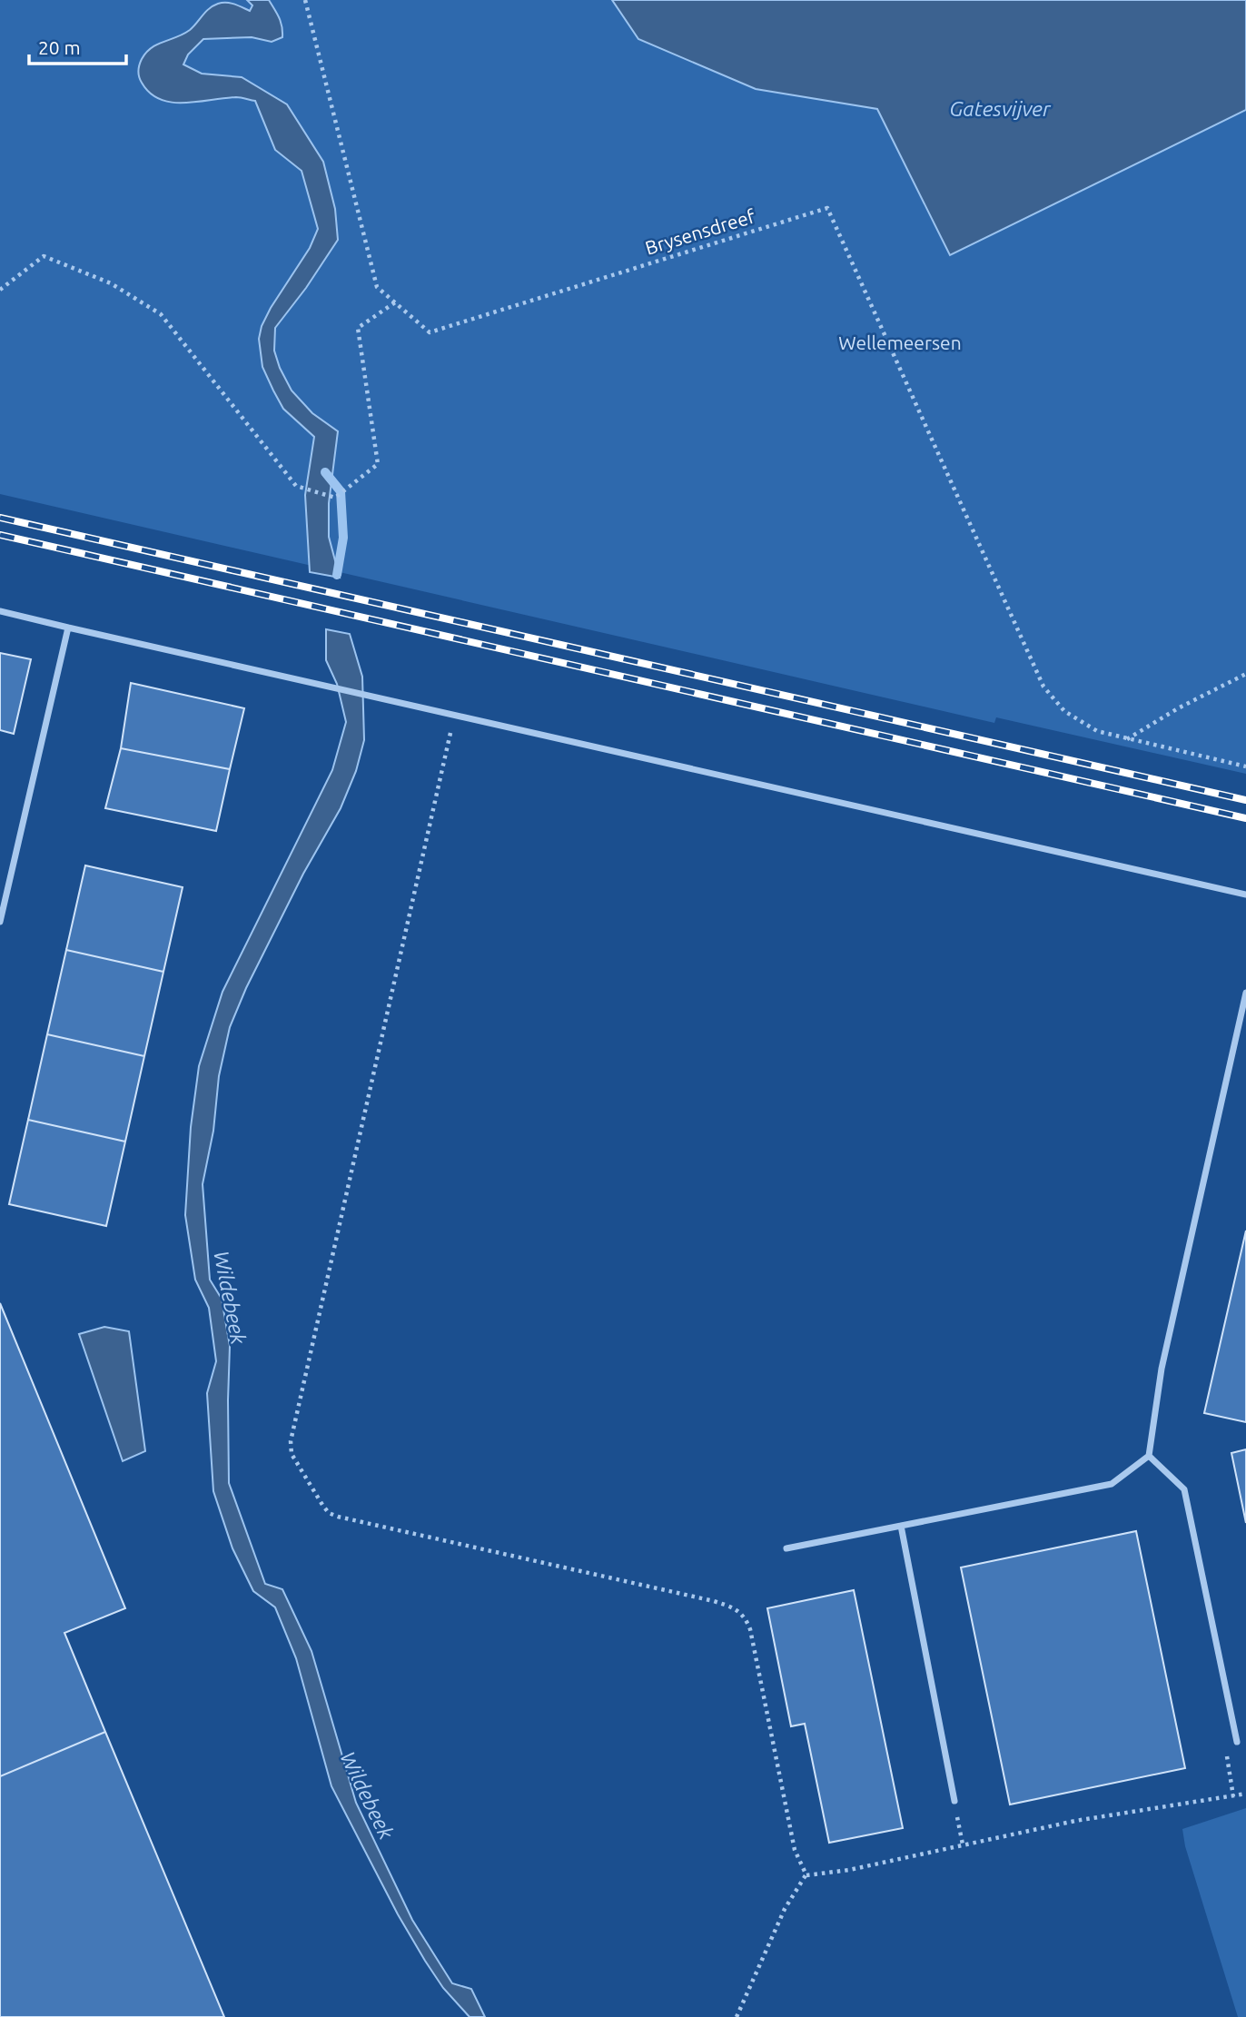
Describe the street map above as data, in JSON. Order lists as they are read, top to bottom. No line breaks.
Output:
{"streets":{"path":["Brysensdreef"]},"water":["Gatesvijver","Wildebeek"],"parks":["Wellemeersen"],"scale_bar":"20 m"}
